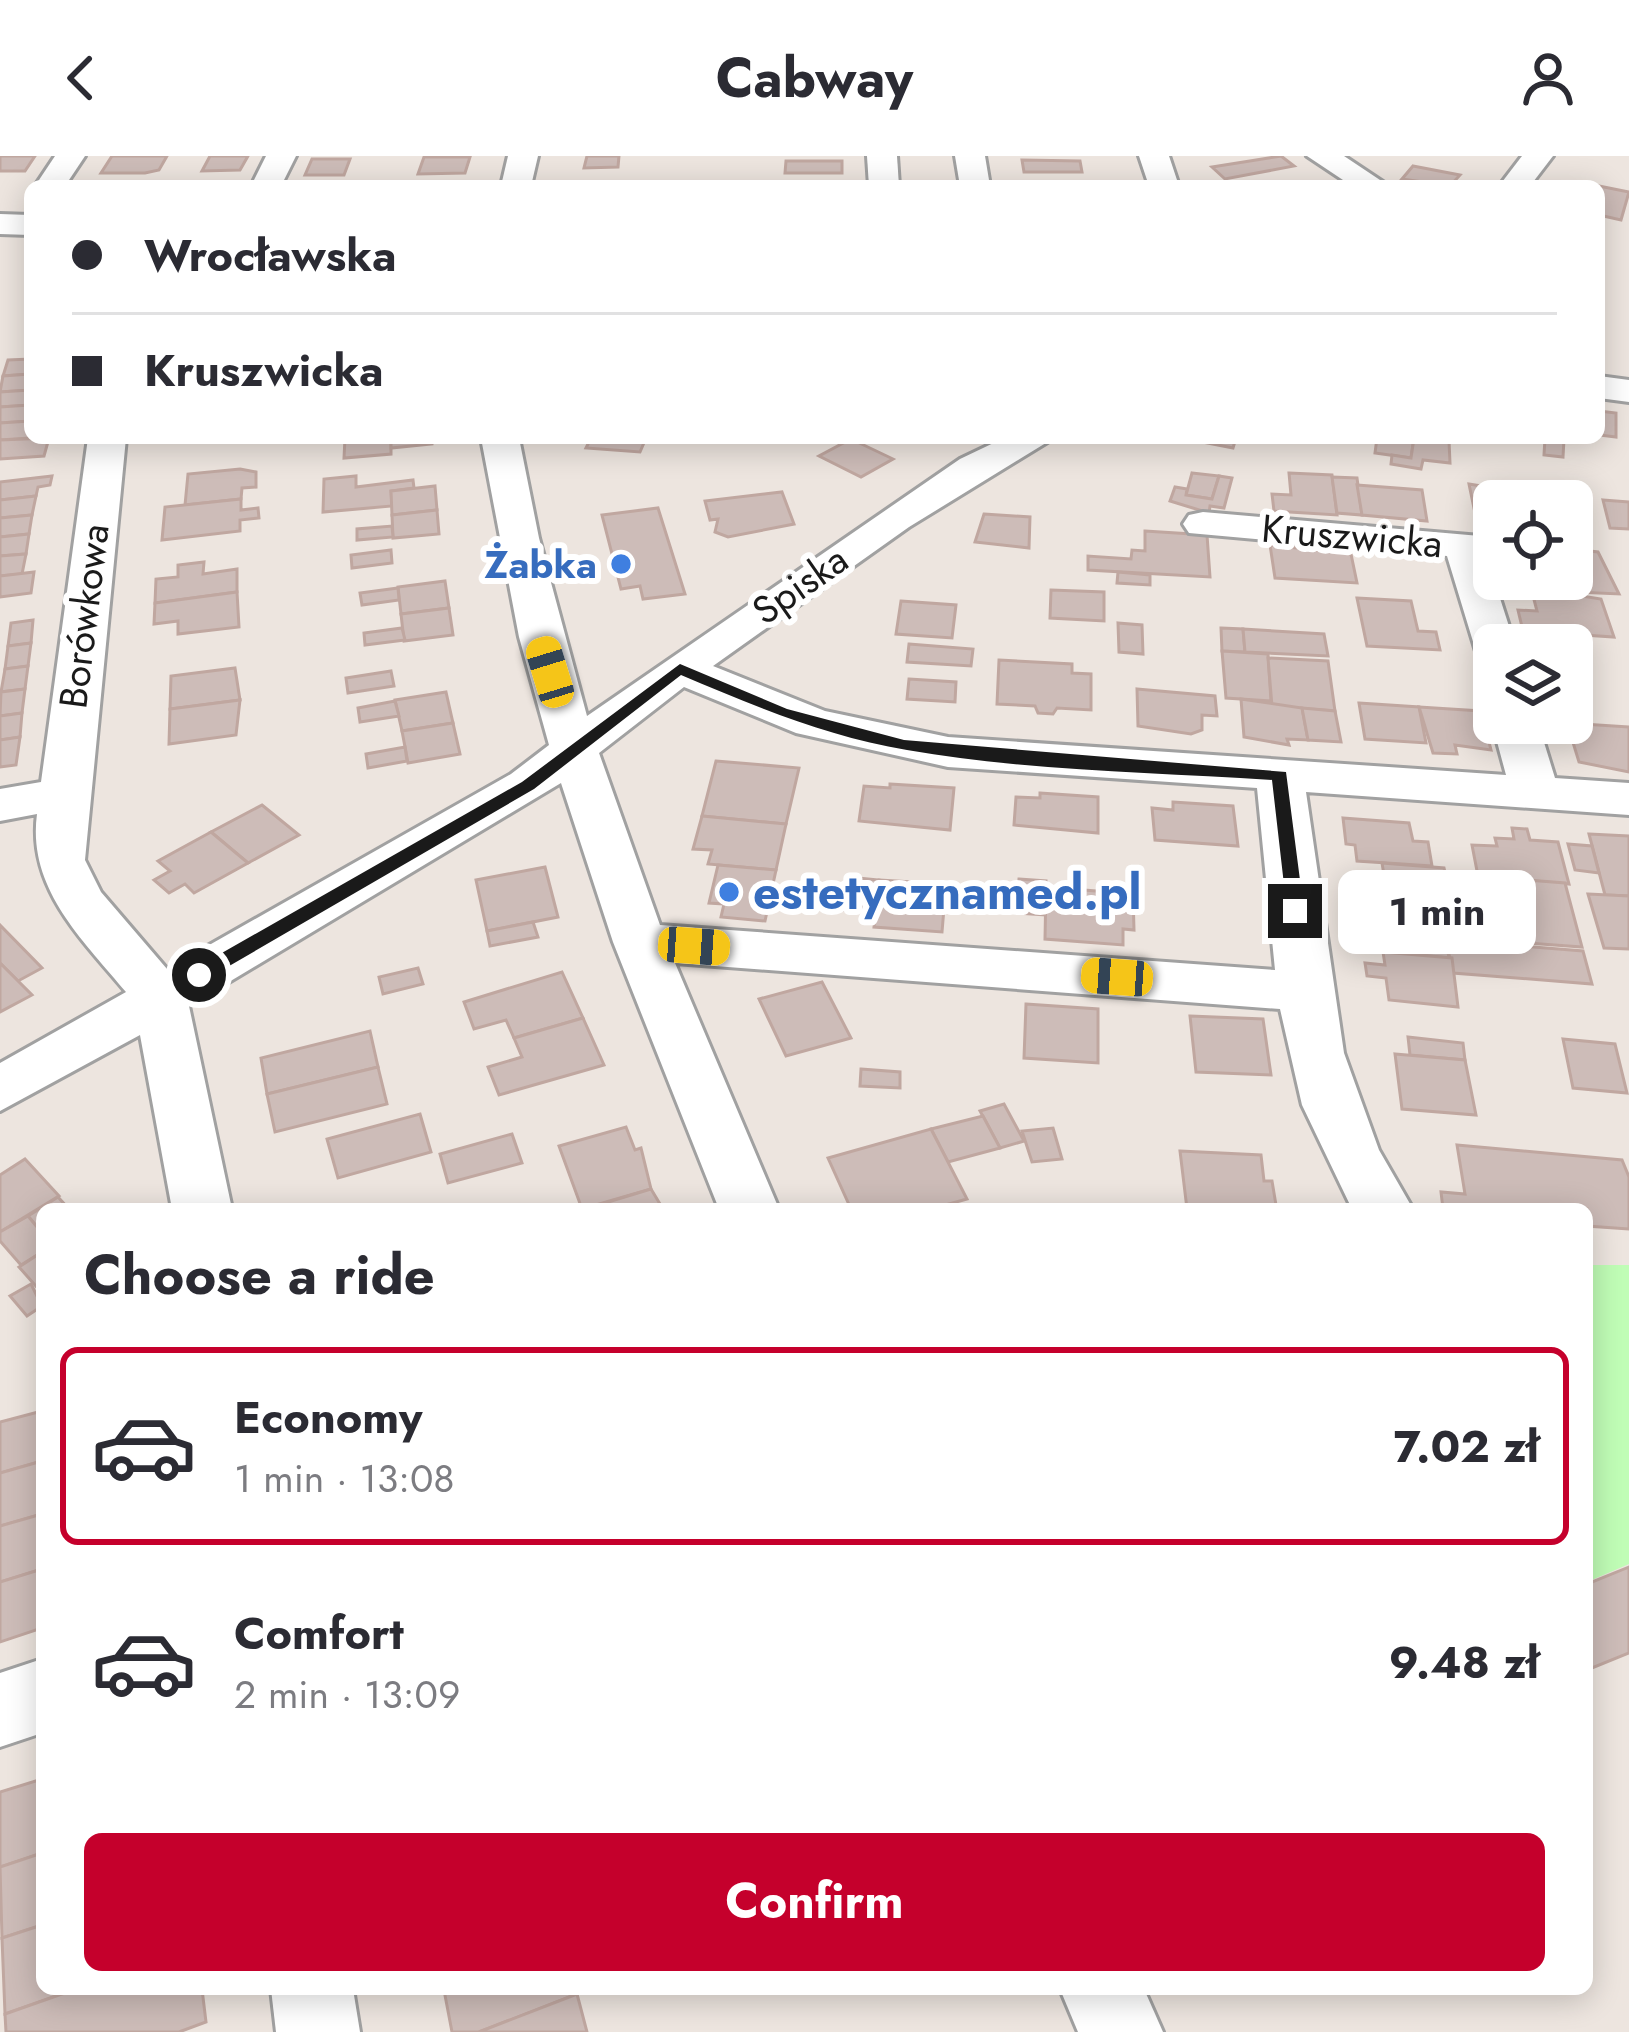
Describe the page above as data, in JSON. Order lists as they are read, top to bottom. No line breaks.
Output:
{"streets":{"street":["Kruszwicka","Spiska","Borówkowa"]},"crossings":[["Spiska","Borówkowa"]],"places":["Żabka","estetycznamed.pl"],"page":{"header":"Cabway","banner":["Wrocławska","Kruszwicka"],"bubble":"1 min","heading":"Choose a ride","list":[{"name":"Economy","note":"1 min · 13:08","value":"7.02 zł"},{"name":"Comfort","note":"2 min · 13:09","value":"9.48 zł"}],"buttons":"Confirm"}}
